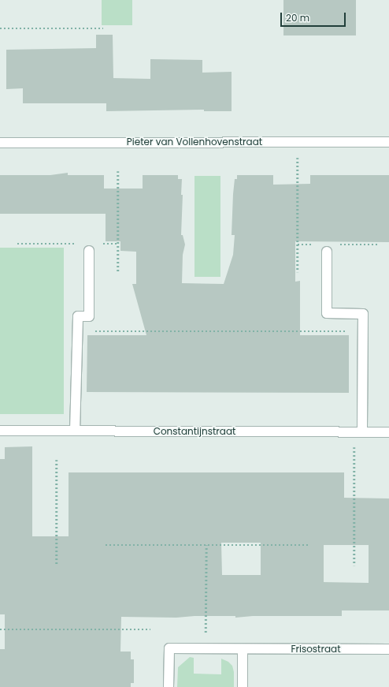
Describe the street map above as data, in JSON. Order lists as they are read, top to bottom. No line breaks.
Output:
{"streets":{"street":["Pieter van Vollenhovenstraat","Constantijnstraat","Frisostraat"]},"scale_bar":"20 m"}
